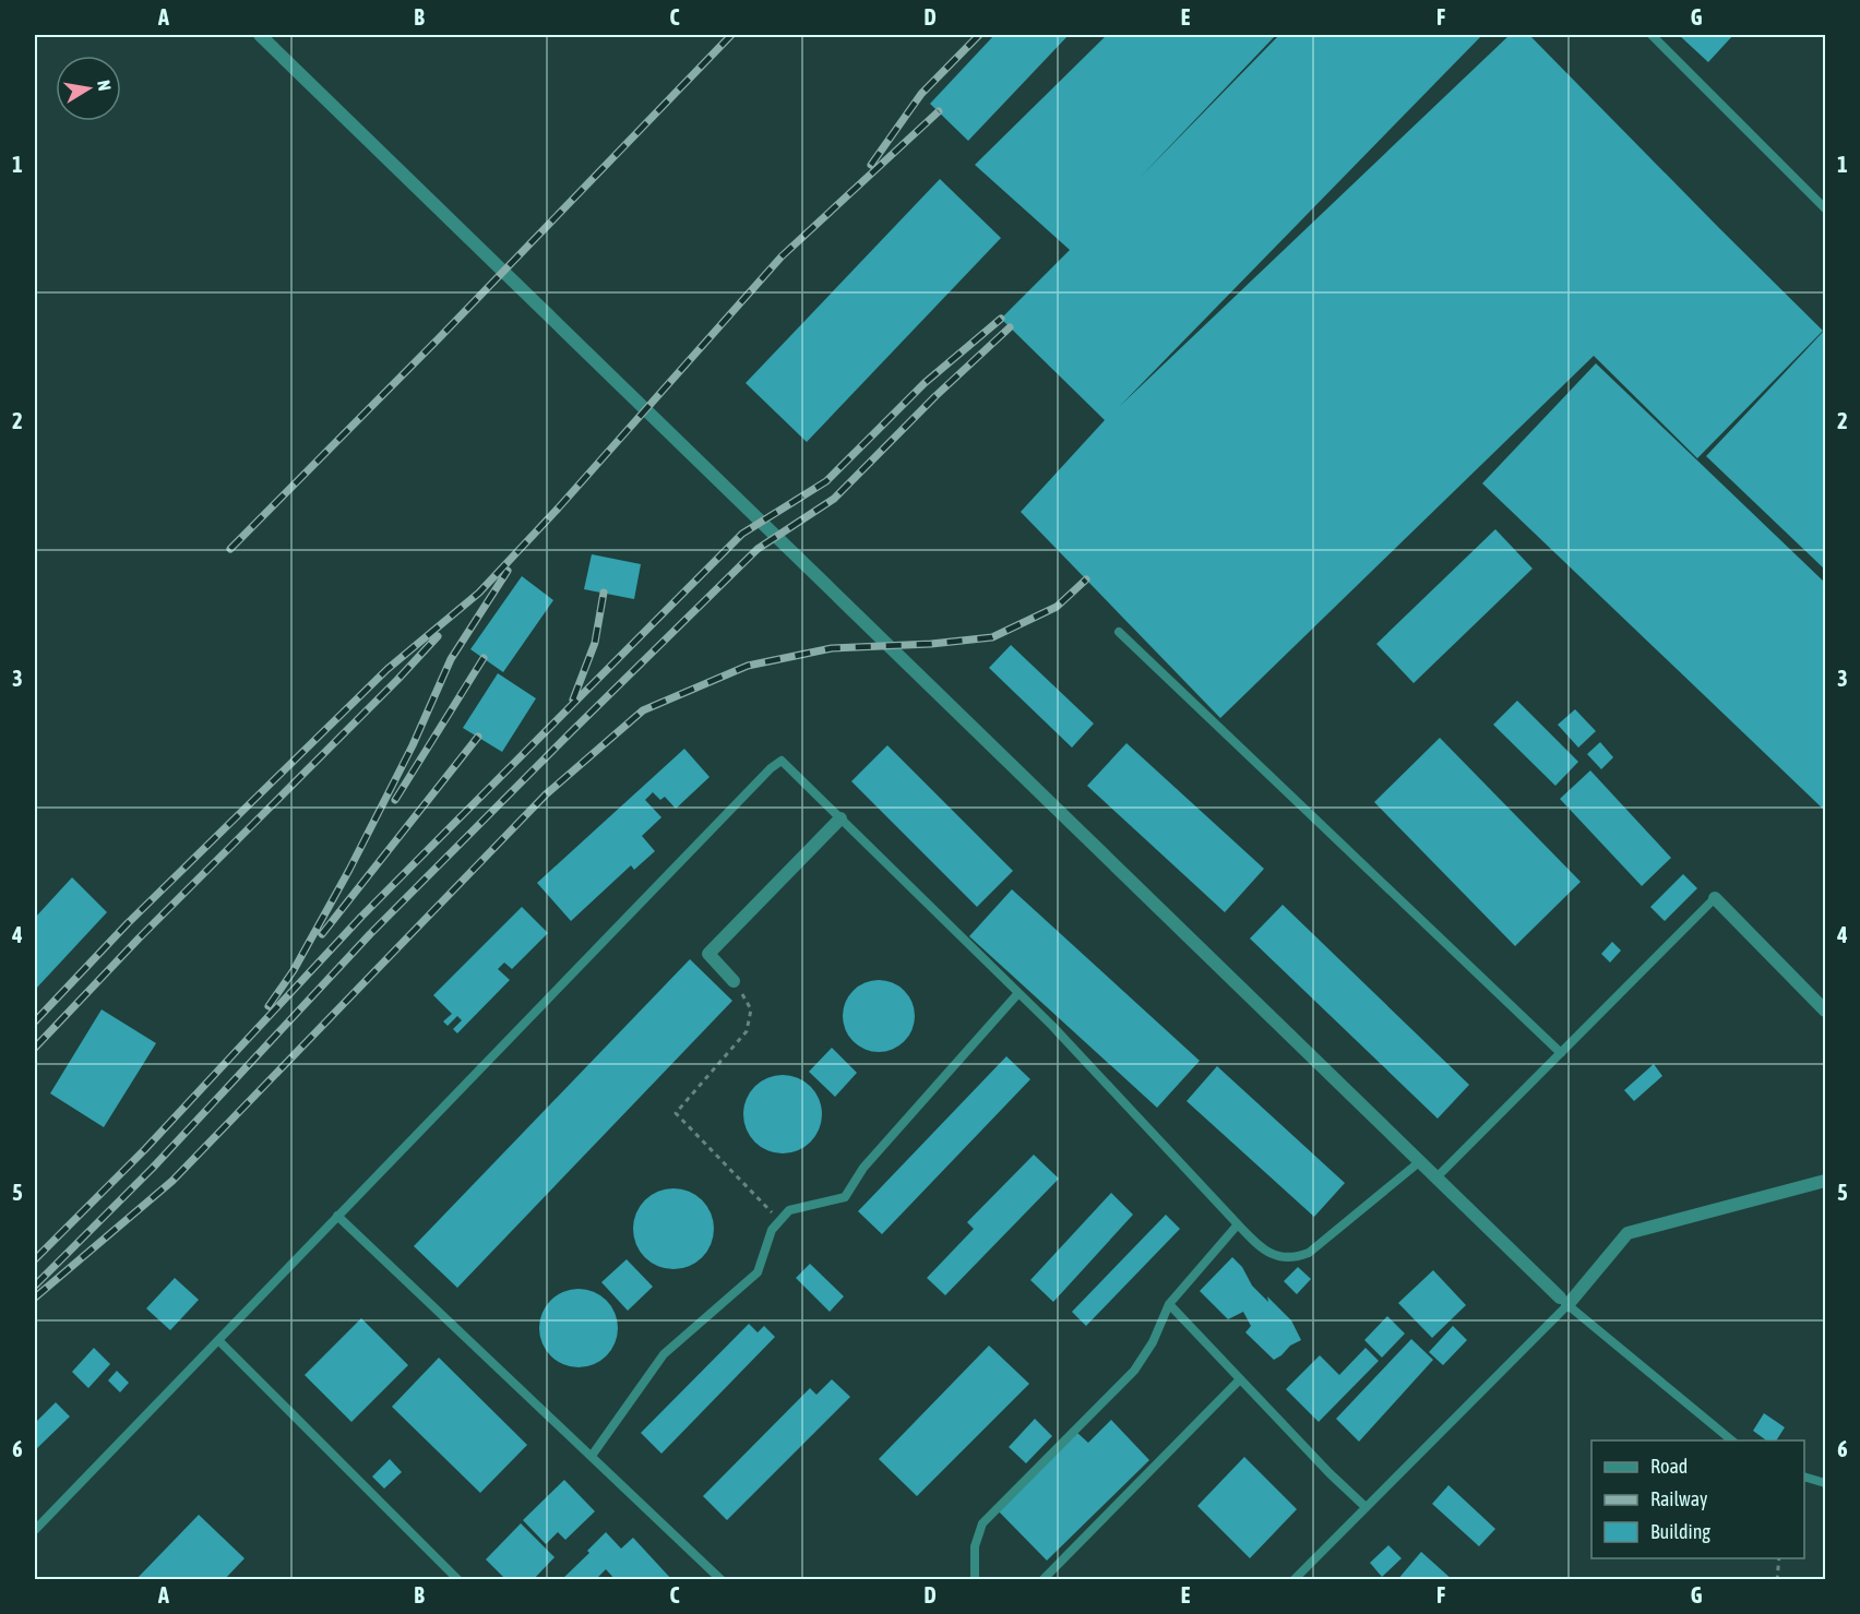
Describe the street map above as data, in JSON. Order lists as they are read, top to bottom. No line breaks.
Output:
{"legend":["Road","Railway","Building"],"north":"right","grid":{"columns":["A","B","C","D","E","F","G"],"rows":["1","2","3","4","5","6"]}}
